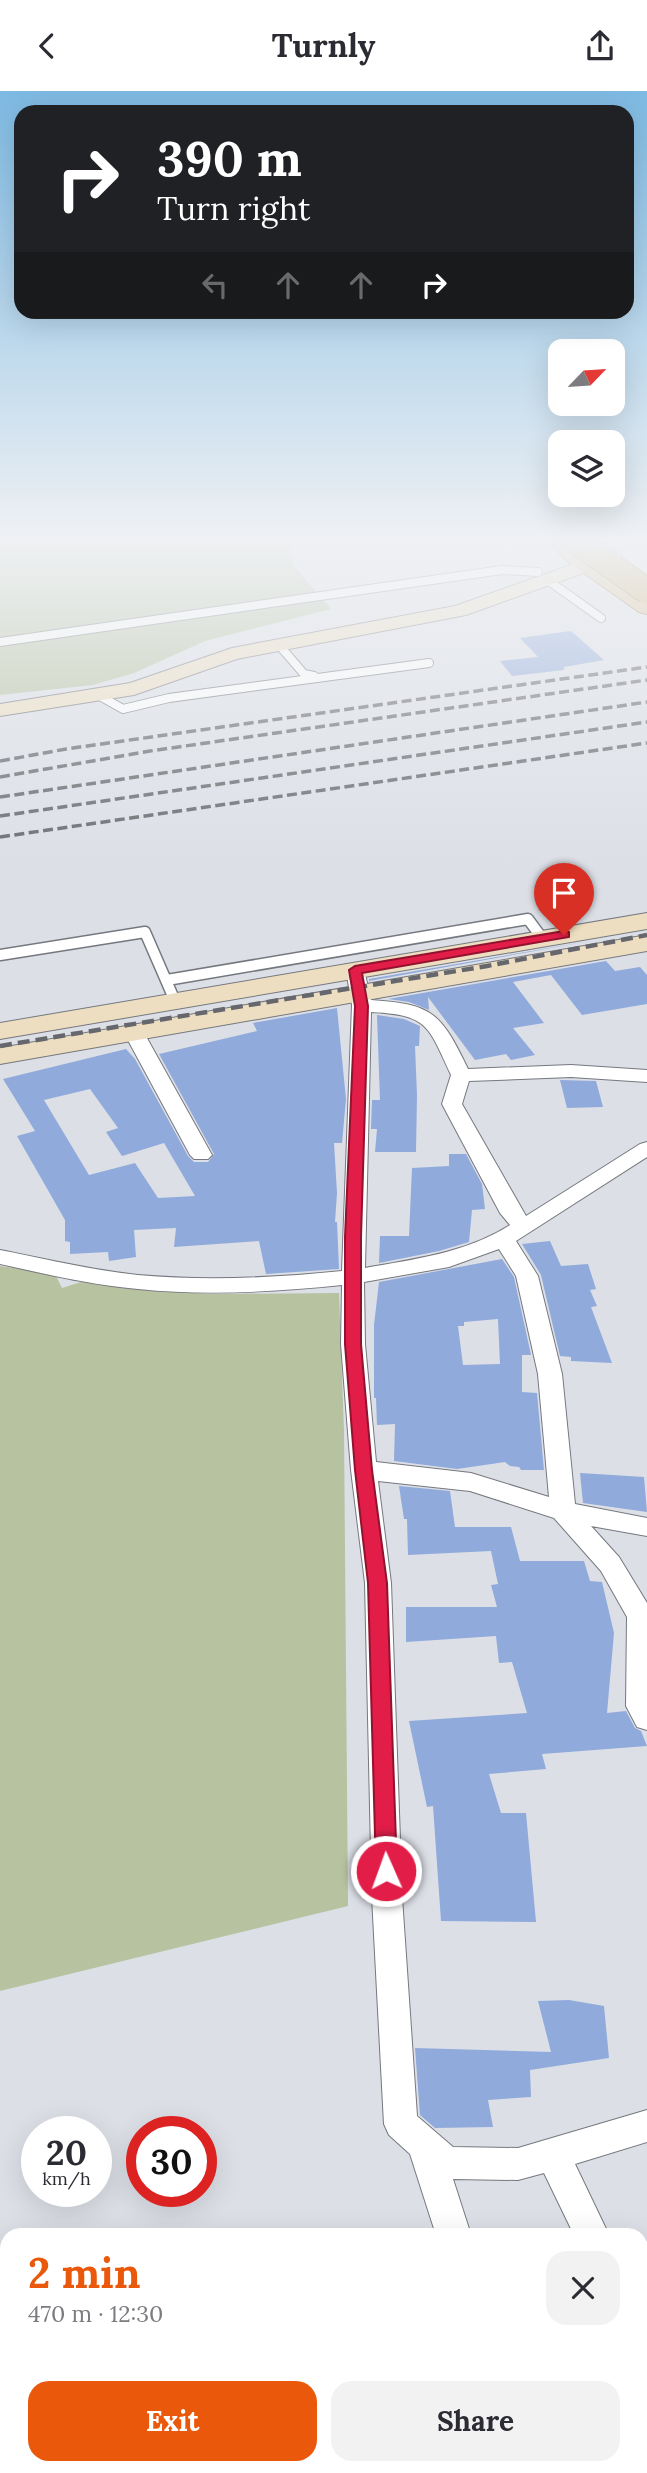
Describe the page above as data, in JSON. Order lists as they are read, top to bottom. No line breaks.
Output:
{"north":"top right","page":{"header":"Turnly","turn":["390 m","Turn right"],"speed":"20 km/h","limit":"30","heading":["2 min","470 m · 12:30"],"buttons":["Exit","Share"]}}
